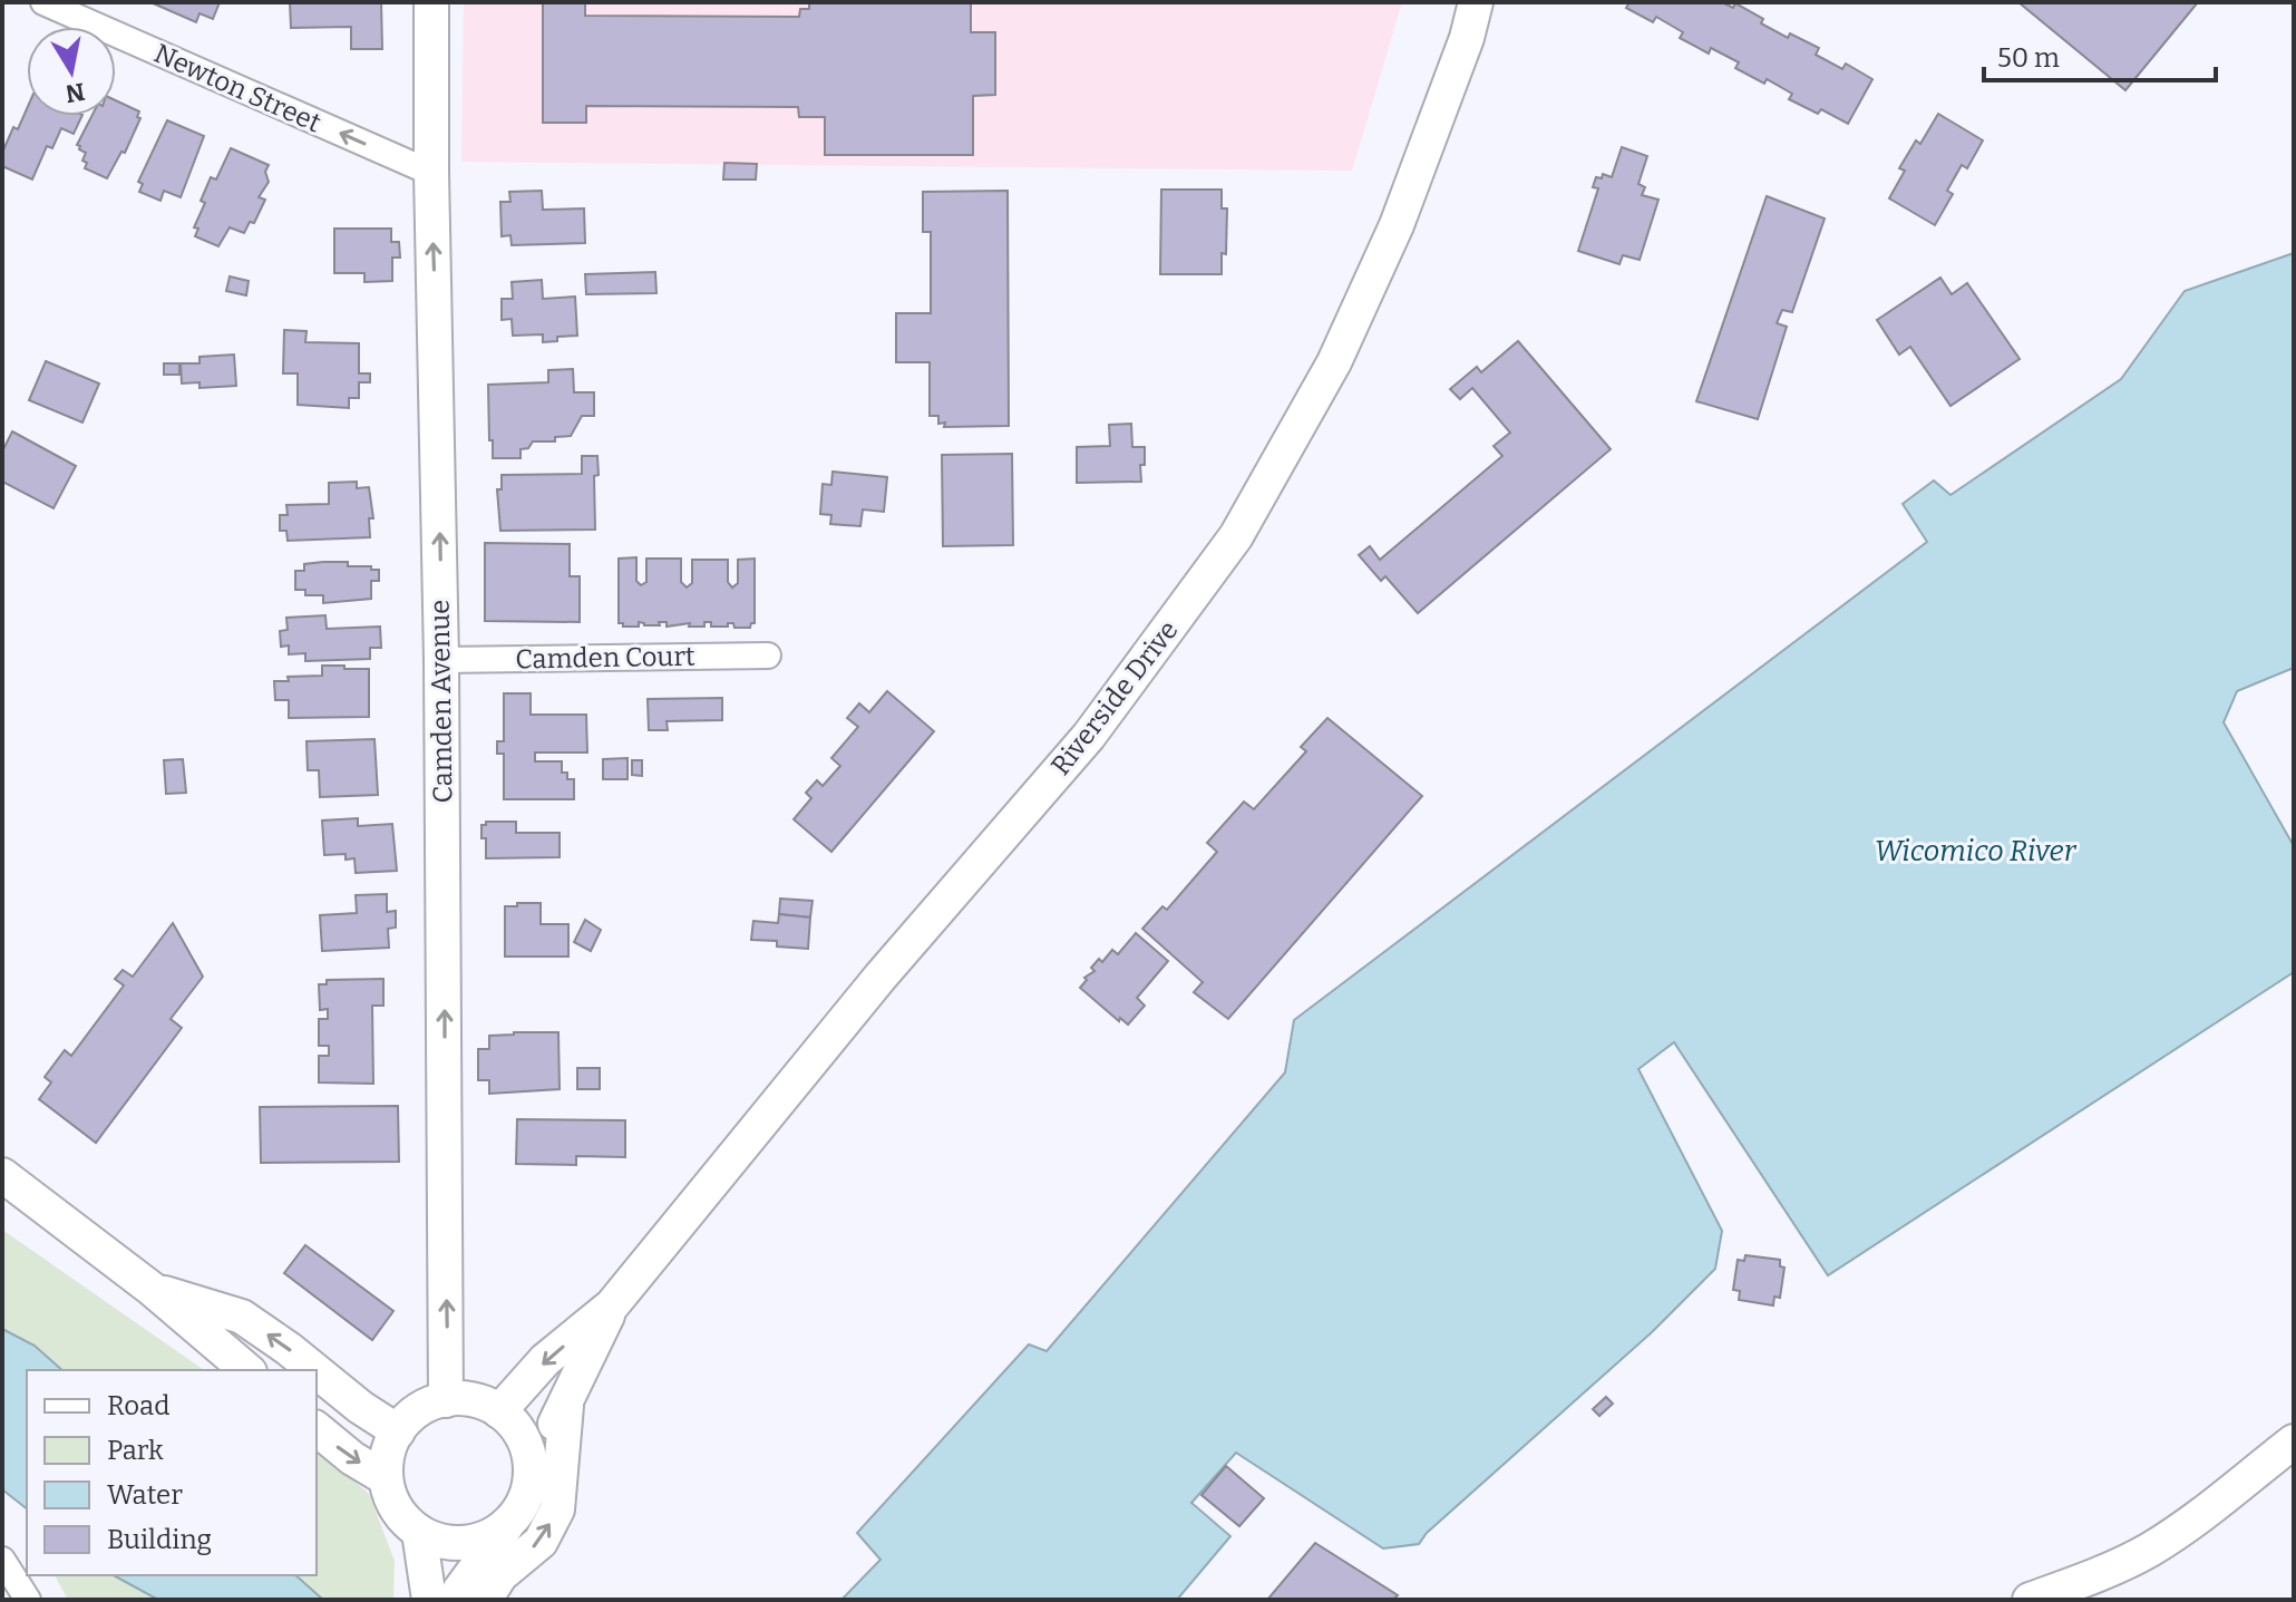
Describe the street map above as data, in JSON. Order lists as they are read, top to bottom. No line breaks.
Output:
{"streets":{"street":["Newton Street","Camden Court","Riverside Drive","Camden Avenue"]},"crossings":[["Newton Street","Camden Avenue"],["Camden Court","Camden Avenue"],["Riverside Drive","Camden Avenue"]],"one_way":["Newton Street","Camden Avenue"],"water":["Wicomico River"],"legend":["Road","Park","Water","Building"],"scale_bar":"50 m","north":"bottom"}
